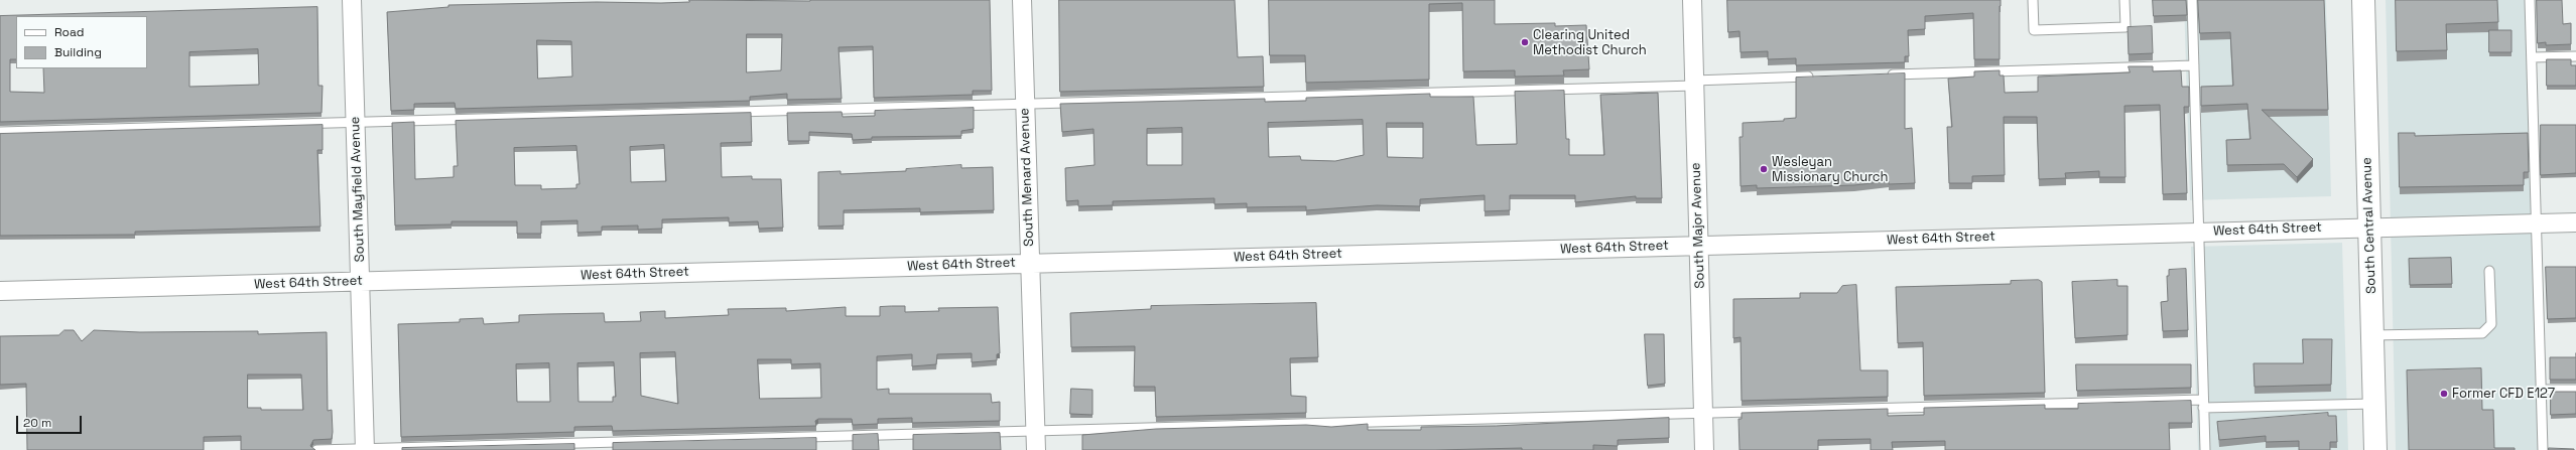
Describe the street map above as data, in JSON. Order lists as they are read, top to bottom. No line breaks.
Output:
{"streets":{"street":["South Menard Avenue","South Mayfield Avenue","South Major Avenue","South Central Avenue","West 64th Street"]},"crossings":[["South Menard Avenue","West 64th Street"],["South Mayfield Avenue","West 64th Street"],["South Major Avenue","West 64th Street"],["South Central Avenue","West 64th Street"]],"places":["Clearing United Methodist Church","Wesleyan Missionary Church","Former CFD E127"],"legend":["Road","Building"],"scale_bar":"20 m"}
